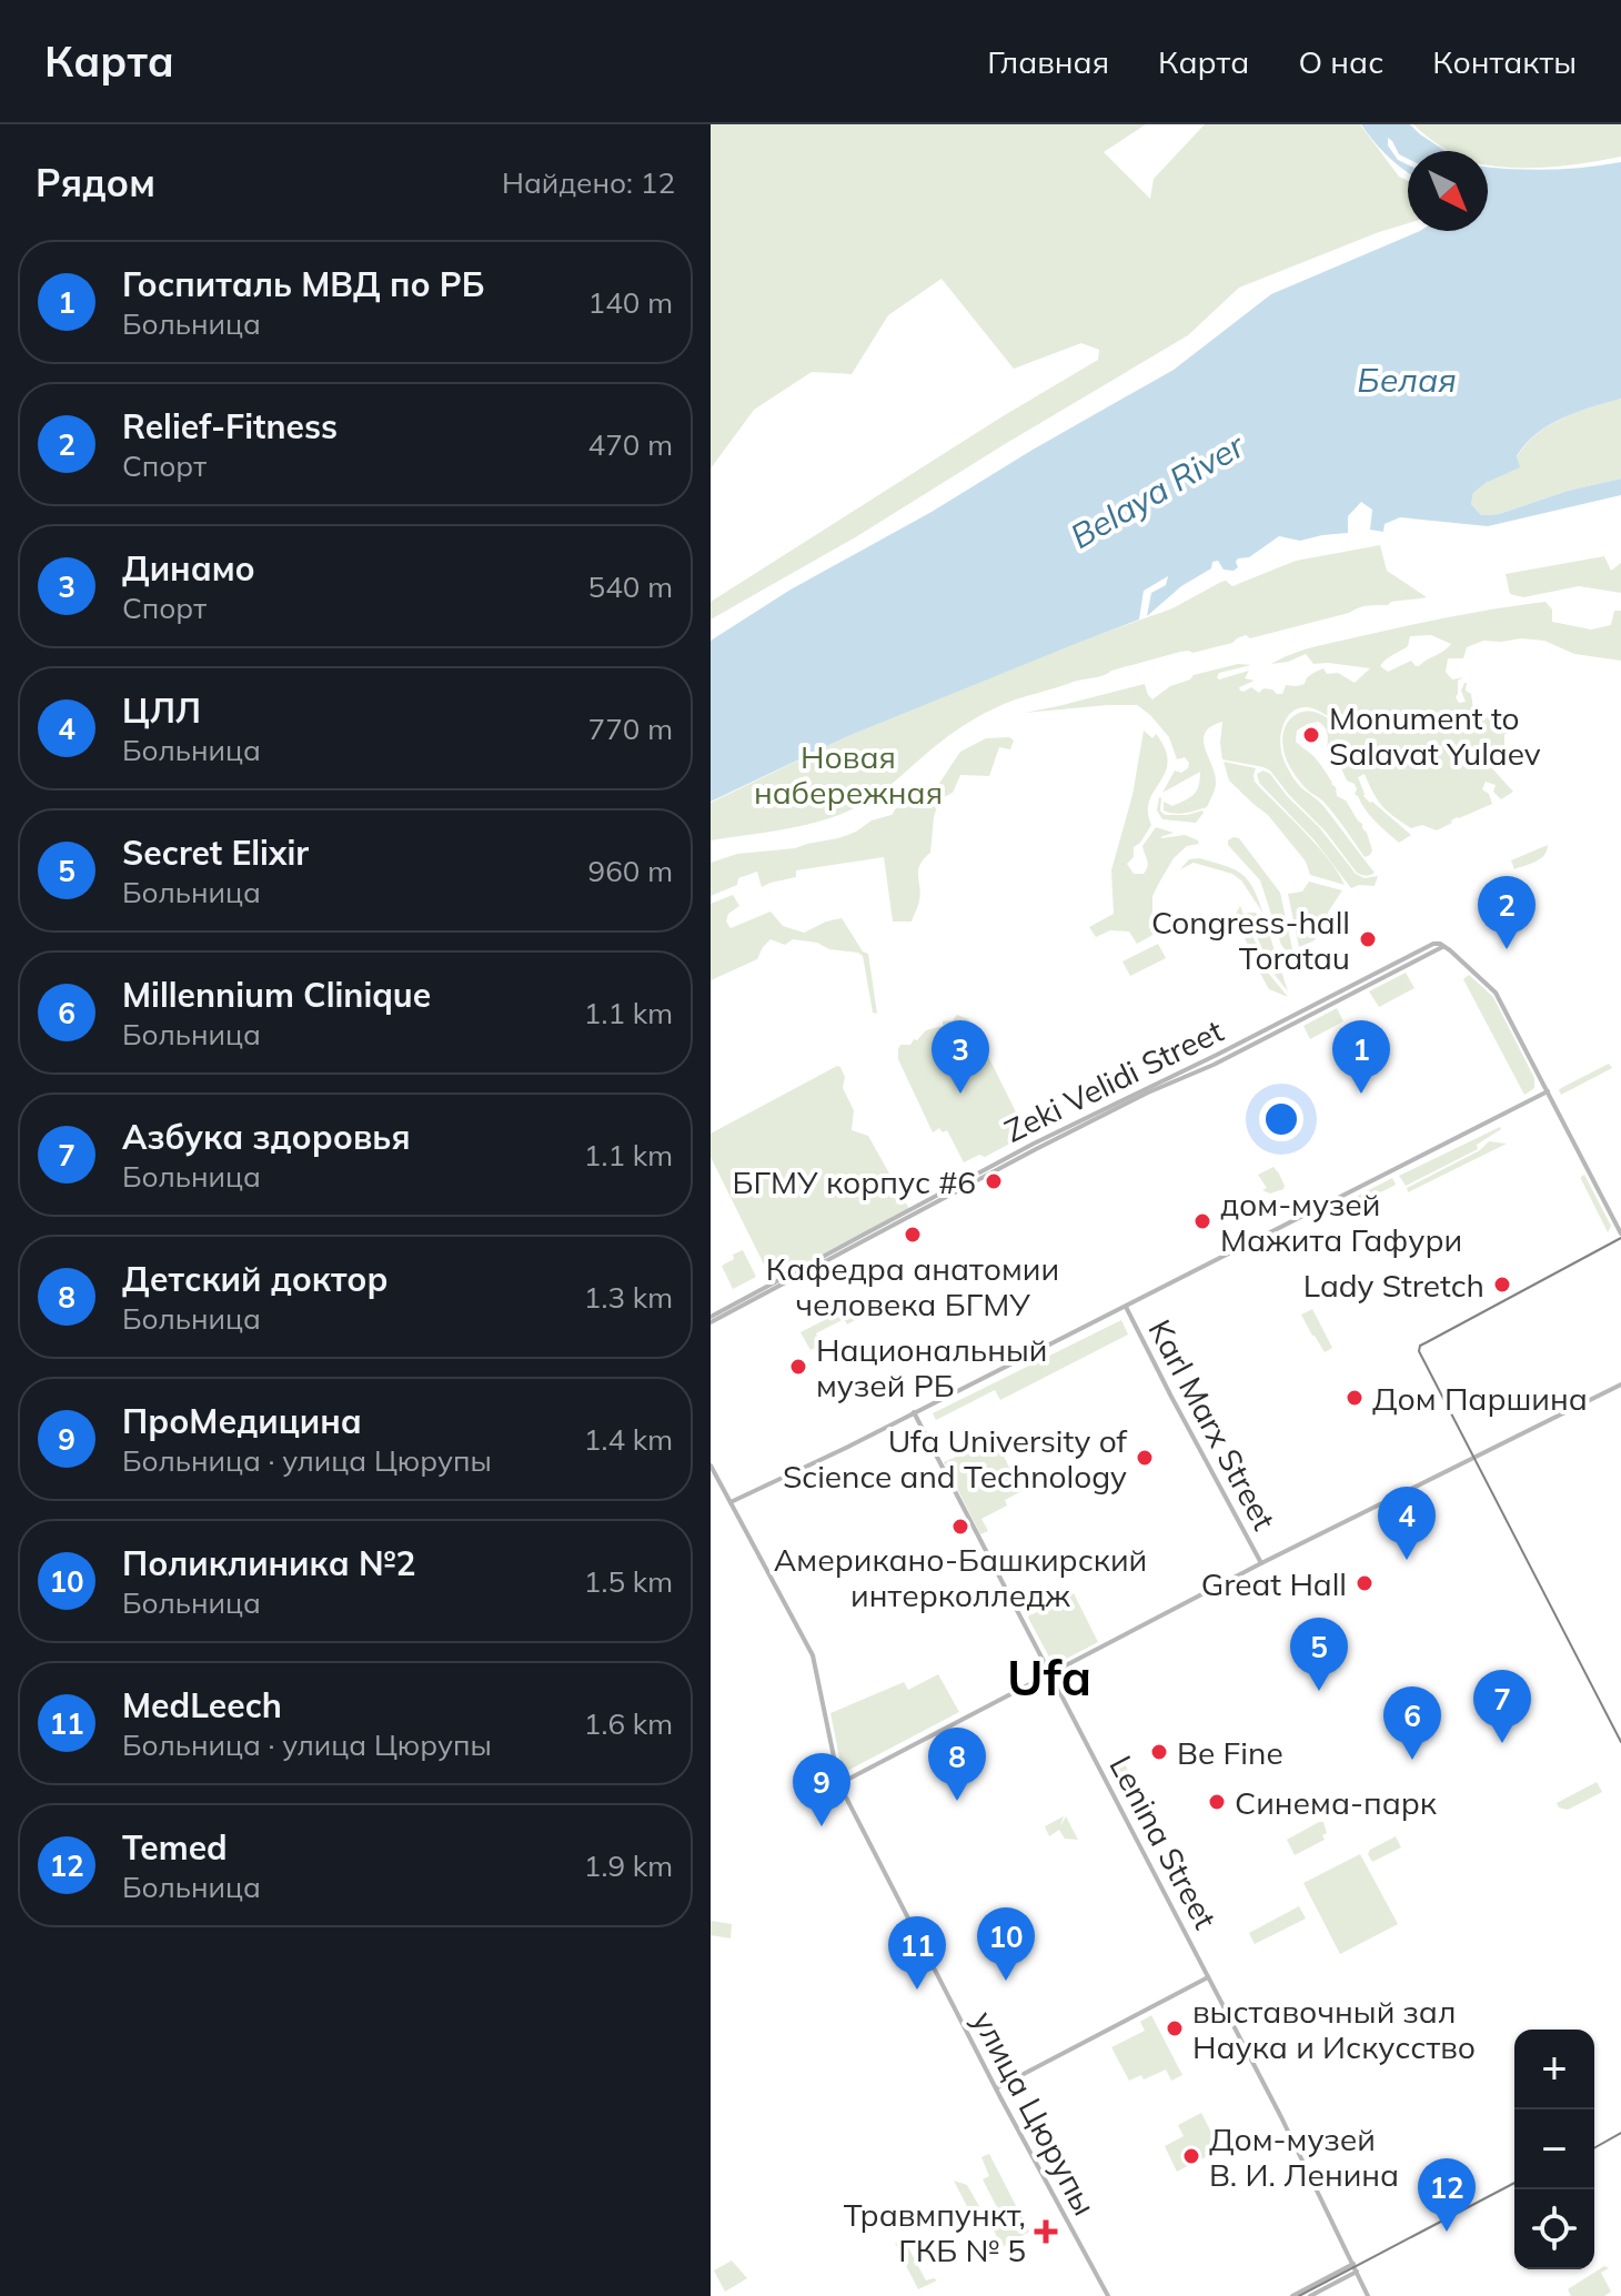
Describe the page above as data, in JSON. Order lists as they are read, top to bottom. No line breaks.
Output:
{"streets":{"main road":["Zeki Velidi Street","Karl Marx Street","Lenina Street","улица Цюрупы"]},"districts":["Ufa"],"water":["Белая","Belaya River"],"parks":["Новая набережная"],"places":{"other":["Monument to Salavat Yulaev","Congress-hall Toratau","БГМУ корпус #6","дом-музей Мажита Гафури","Кафедра анатомии человека БГМУ","Lady Stretch","Национальный музей РБ","Дом Паршина","Ufa University of Science and Technology","Американо-Башкирский интерколледж","Great Hall","Be Fine","Синема-парк","выставочный зал Наука и Искусство","Дом-музей В. И. Ленина"],"health":["Травмпункт, ГКБ № 5"]},"north":"bottom right","page":{"header":"Карта","nav":["Главная","Карта","О нас","Контакты"],"heading":["Рядом","Найдено: 12"],"list":[{"mark":"1","name":"Госпиталь МВД по РБ","note":"Больница","value":"140 m"},{"mark":"2","name":"Relief-Fitness","note":"Спорт","value":"470 m"},{"mark":"3","name":"Динамо","note":"Спорт","value":"540 m"},{"mark":"4","name":"ЦЛЛ","note":"Больница","value":"770 m"},{"mark":"5","name":"Secret Elixir","note":"Больница","value":"960 m"},{"mark":"6","name":"Millennium Clinique","note":"Больница","value":"1.1 km"},{"mark":"7","name":"Азбука здоровья","note":"Больница","value":"1.1 km"},{"mark":"8","name":"Детский доктор","note":"Больница","value":"1.3 km"},{"mark":"9","name":"ПроМедицина","note":"Больница · улица Цюрупы","value":"1.4 km"},{"mark":"10","name":"Поликлиника №2","note":"Больница","value":"1.5 km"},{"mark":"11","name":"MedLeech","note":"Больница · улица Цюрупы","value":"1.6 km"},{"mark":"12","name":"Temed","note":"Больница","value":"1.9 km"}],"pins":["2","1","3","4","5","7","6","8","9","10","11","12"],"map_buttons":["+","−"]}}
